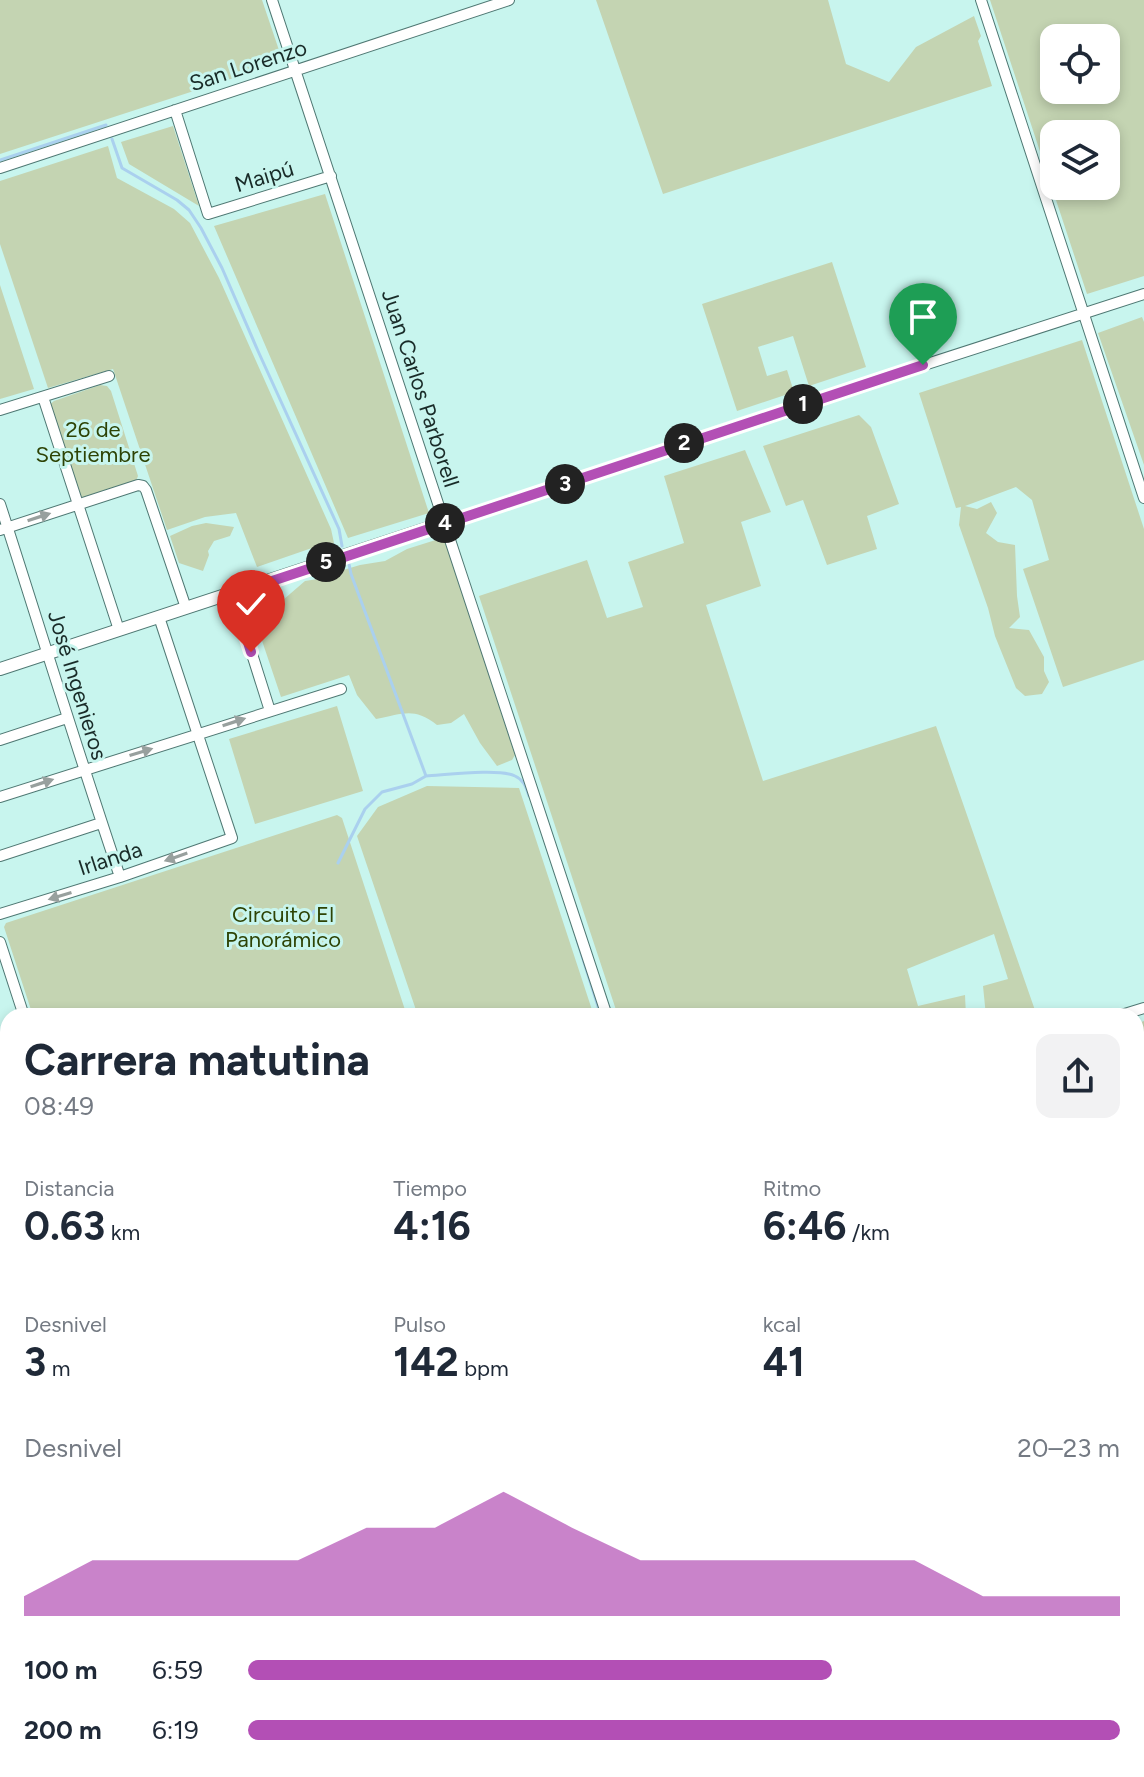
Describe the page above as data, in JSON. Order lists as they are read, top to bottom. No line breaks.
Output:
{"streets":{"street":["San Lorenzo","Maipú","Juan Carlos Parborell","José Ingenieros","Irlanda"]},"crossings":[["San Lorenzo","Maipú"],["San Lorenzo","Juan Carlos Parborell"],["Maipú","Juan Carlos Parborell"],["José Ingenieros","Irlanda"]],"parks":["26 de Septiembre","Circuito El Panorámico"],"page":{"pins":["1","2","3","4","5"],"heading":["Carrera matutina","08:49"],"stats":[["Distancia","0.63 km"],["Tiempo","4:16"],["Ritmo","6:46 /km"],["Desnivel","3 m"],["Pulso","142 bpm"],["kcal","41"]],"chart":["Desnivel","20–23 m"],"list":[{"name":"100 m","note":"6:59"},{"name":"200 m","note":"6:19"}]}}
